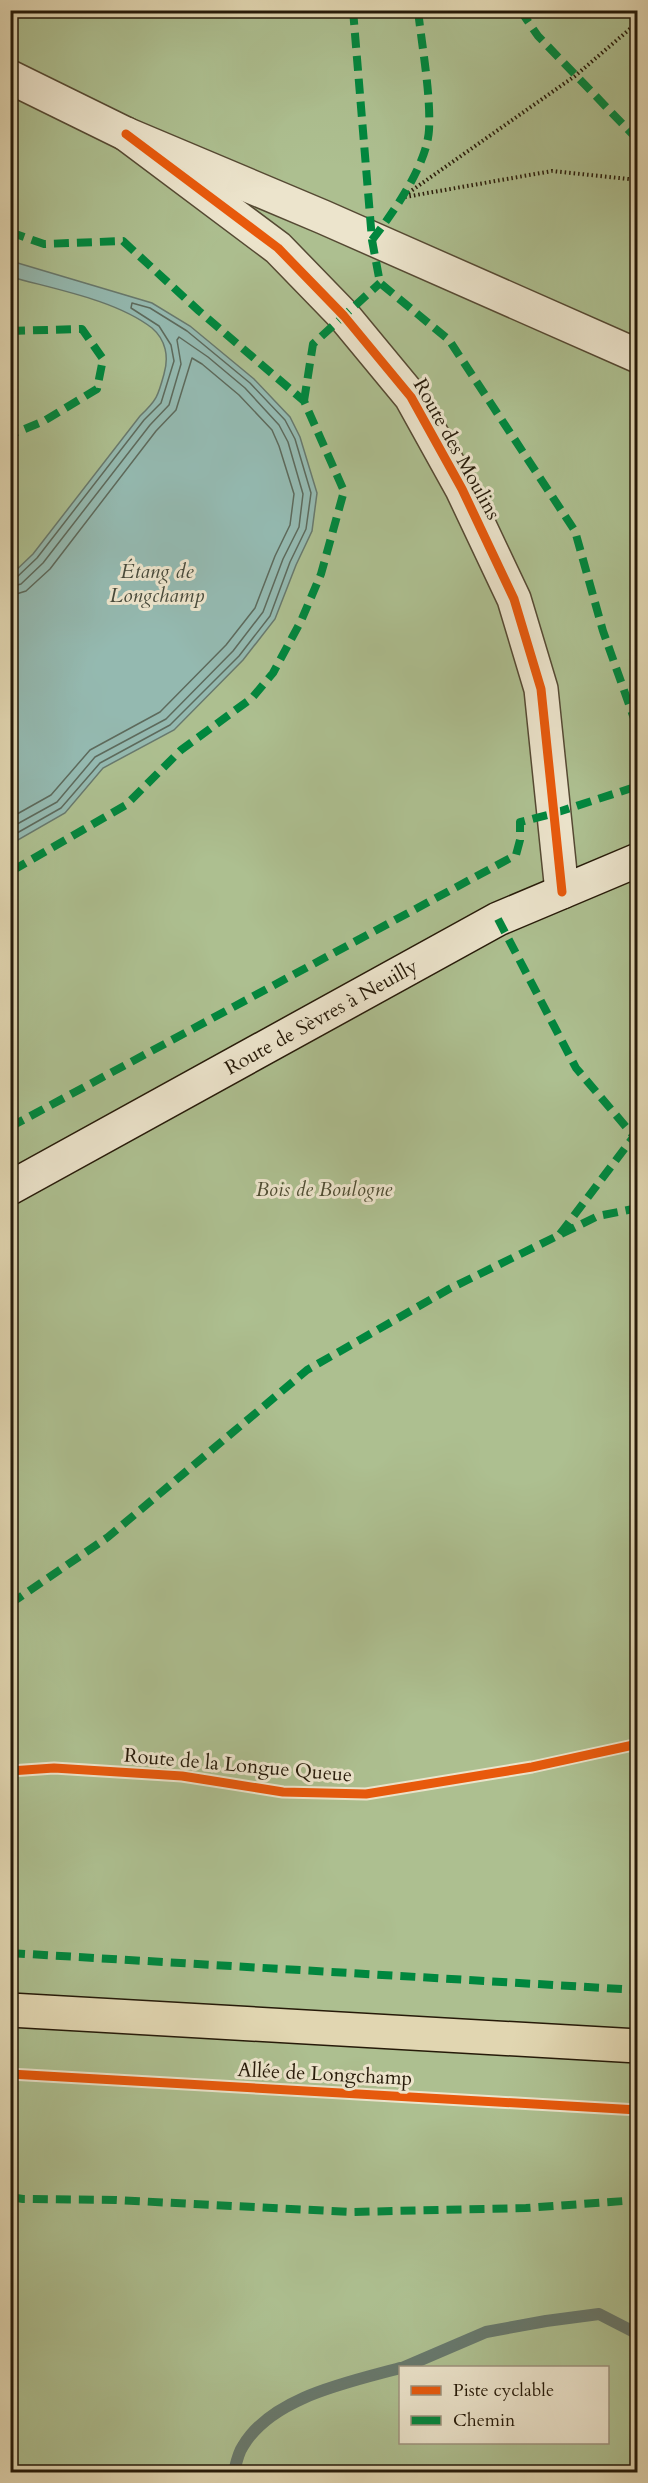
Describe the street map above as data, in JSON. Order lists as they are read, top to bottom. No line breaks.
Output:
{"streets":{"street":["Route des Moulins","Route de Sèvres à Neuilly"],"cycle path":["Route de la Longue Queue","Allée de Longchamp"]},"crossings":[["Route des Moulins","Route de Sèvres à Neuilly"]],"water":["Étang de Longchamp"],"parks":["Bois de Boulogne"],"legend":["Piste cyclable","Chemin"]}
